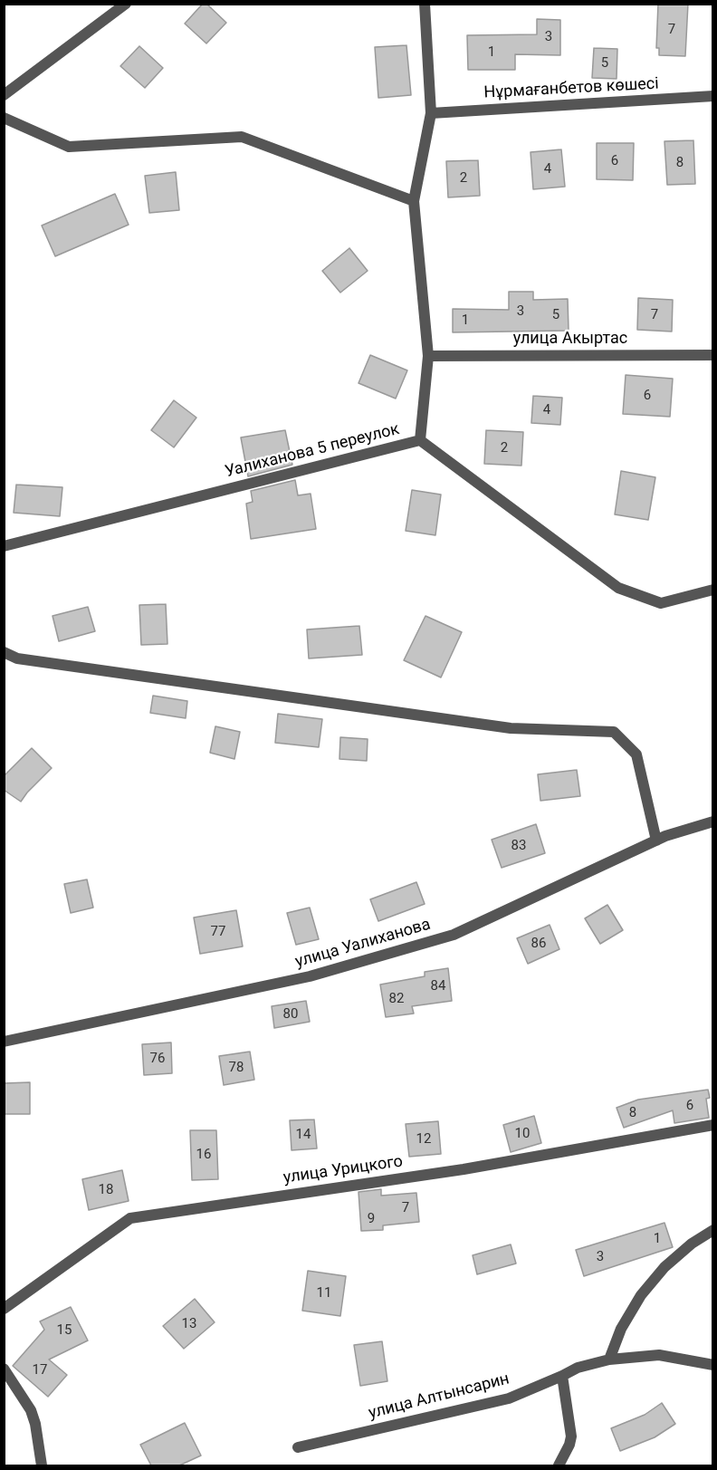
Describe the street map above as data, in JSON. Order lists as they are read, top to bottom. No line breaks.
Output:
{"streets":{"street":["Нұрмағанбетов көшесі","улица Акыртас","Уалиханова 5 переулок","улица Уалиханова","улица Урицкого","улица Алтынсарин"]},"house_numbers":["7","3","1","5","6","8","4","2","3","5","7","1","6","4","2","83","77","86","84","82","80","76","78","6","8","10","14","12","16","18","7","9","1","3","11","13","15","17"]}
